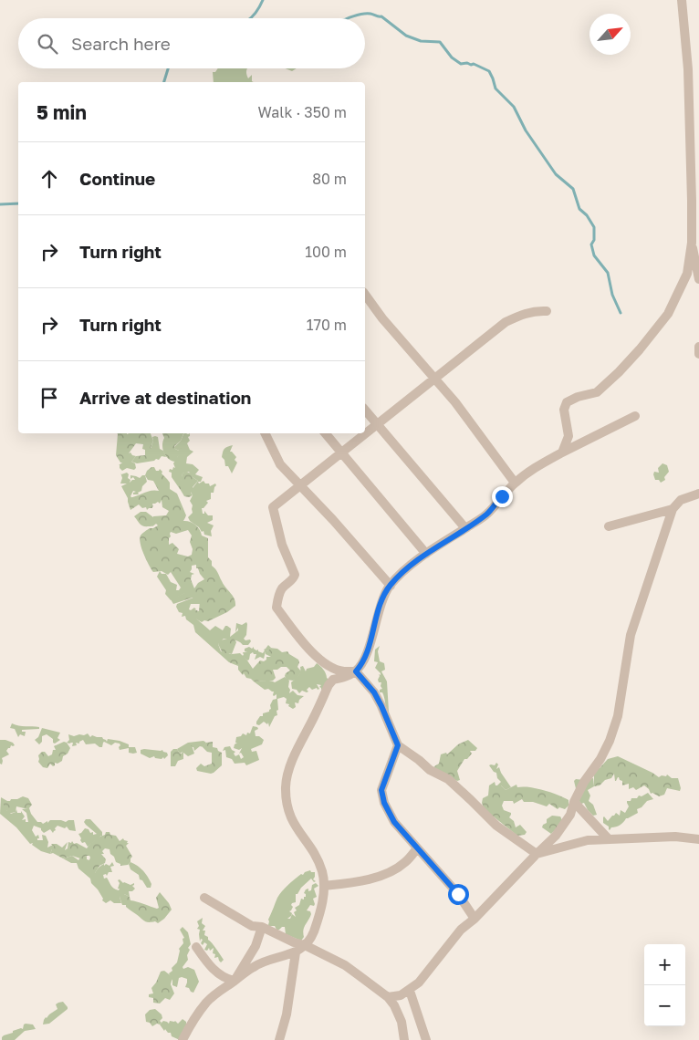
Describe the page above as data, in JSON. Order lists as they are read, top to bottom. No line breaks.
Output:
{"north":"top right","page":{"search":"Search here","heading":["5 min","Walk · 350 m"],"list":[["Continue","80 m"],["Turn right","100 m"],["Turn right","170 m"],"Arrive at destination"],"map_buttons":["+","−"]}}
